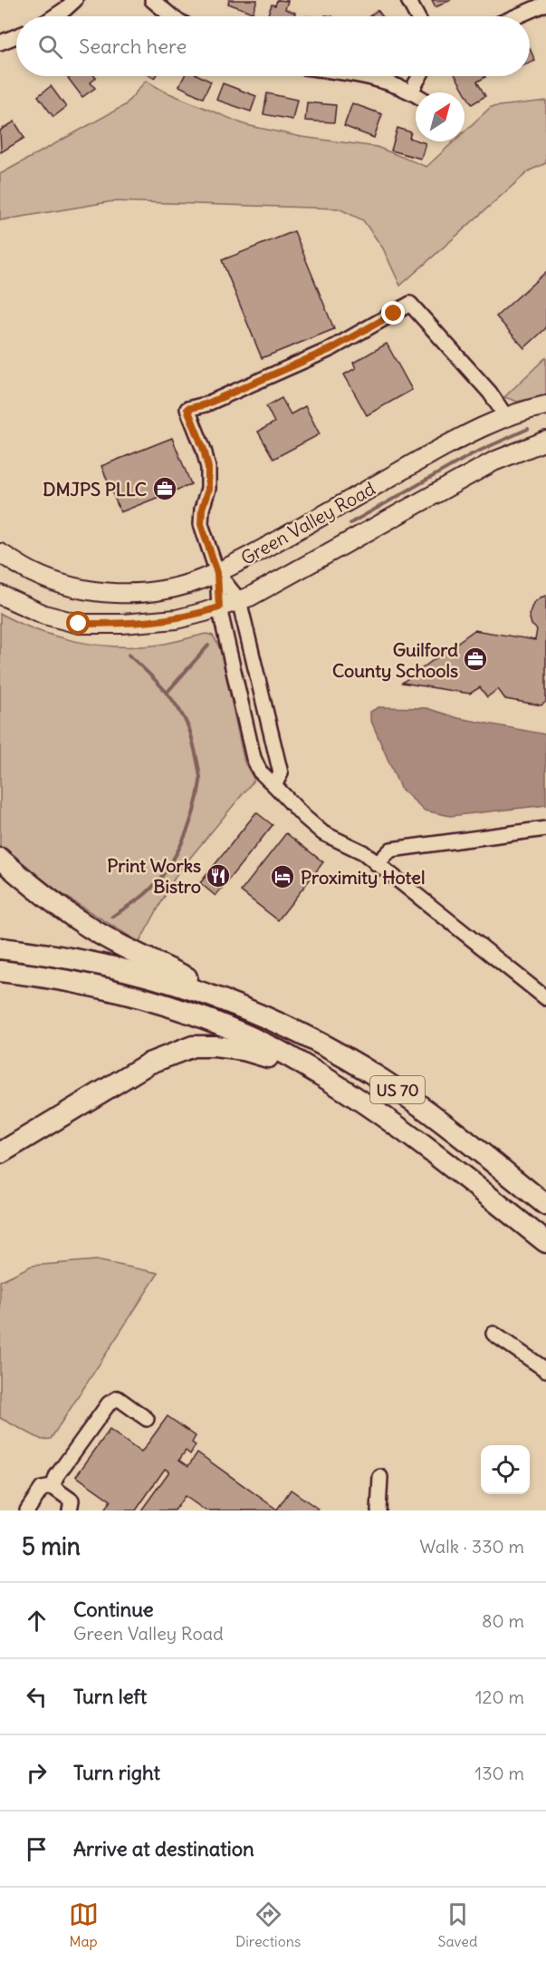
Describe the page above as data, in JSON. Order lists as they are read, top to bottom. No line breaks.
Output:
{"streets":{"highway":["US 70"],"main road":["Green Valley Road"]},"places":{"office":["DMJPS PLLC","Guilford County Schools"],"restaurant":["Print Works Bistro"],"hotel":["Proximity Hotel"]},"north":"top right","page":{"search":"Search here","heading":["5 min","Walk · 330 m"],"list":[["Continue","Green Valley Road","80 m"],["Turn left","120 m"],["Turn right","130 m"],"Arrive at destination"],"nav":["Map","Directions","Saved"]}}
